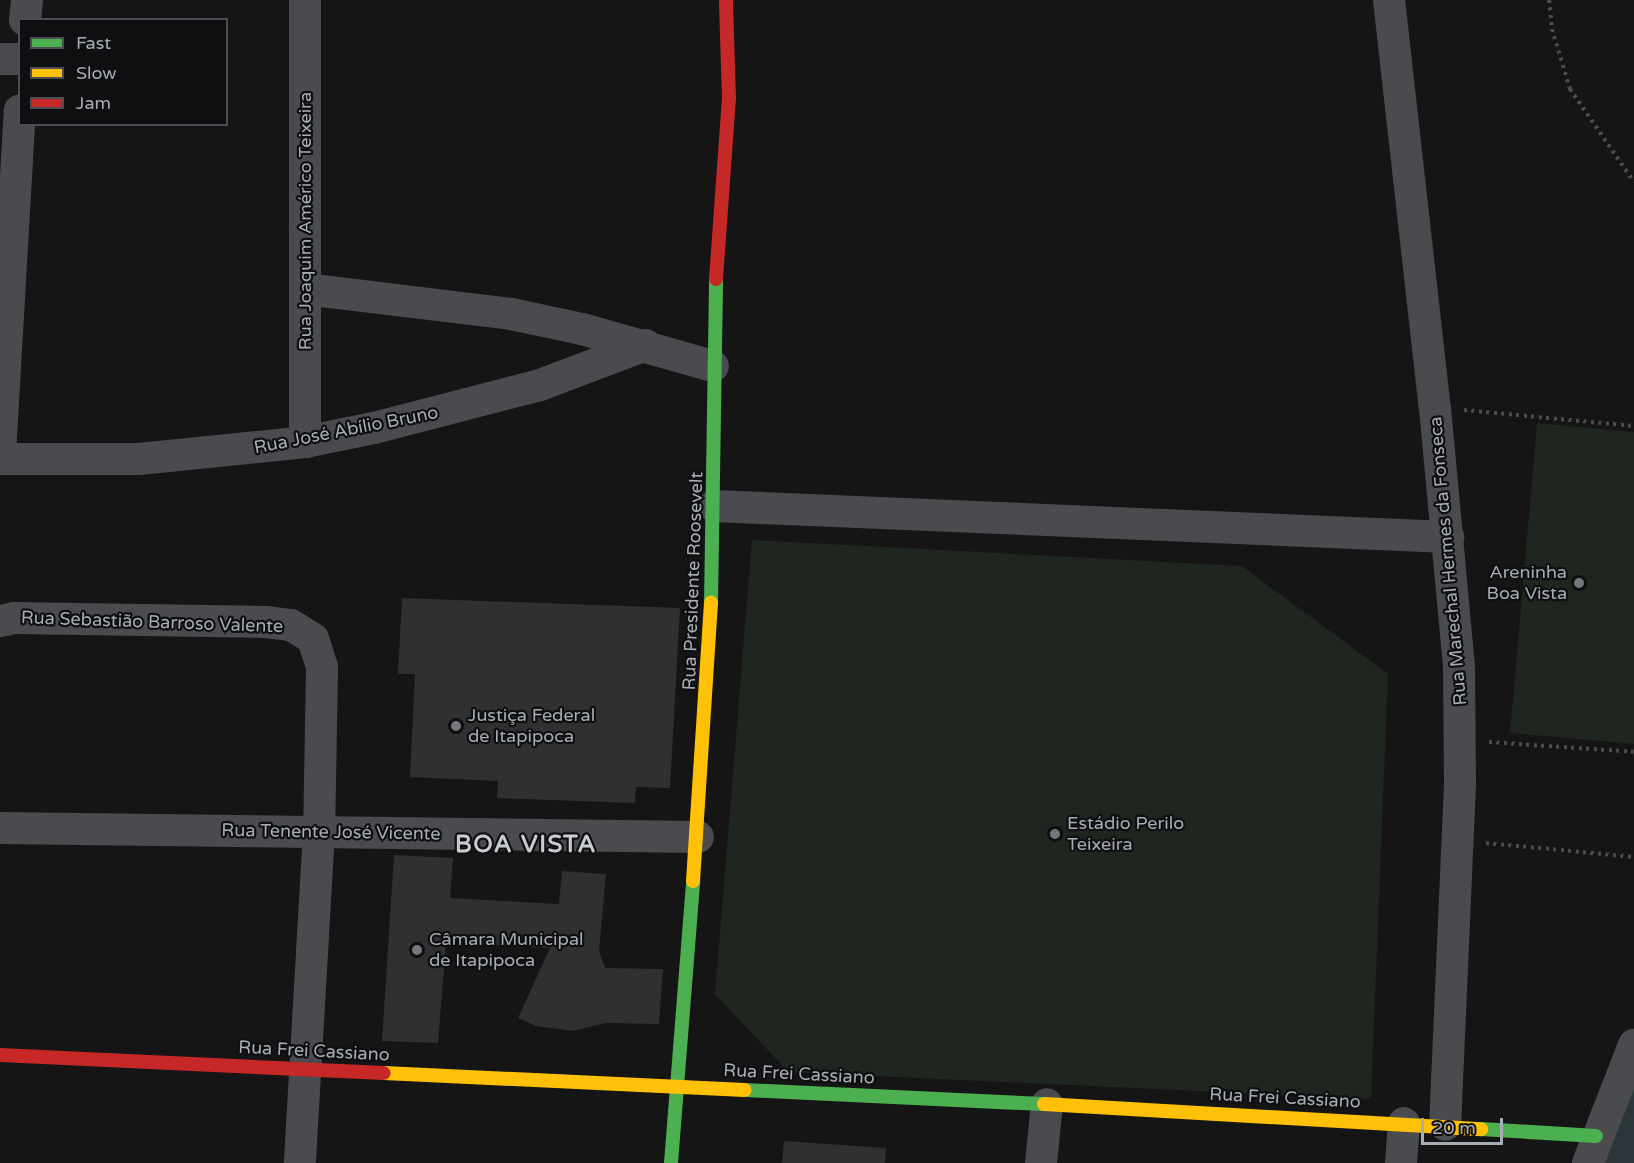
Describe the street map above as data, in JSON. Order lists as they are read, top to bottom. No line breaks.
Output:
{"streets":{"street":["Rua Joaquim Américo Teixeira","Rua José Abílio Bruno","Rua Marechal Hermes da Fonseca","Rua Presidente Roosevelt","Rua Sebastião Barroso Valente","Rua Tenente José Vicente","Rua Frei Cassiano"]},"crossings":[["Rua Joaquim Américo Teixeira","Rua José Abílio Bruno"],["Rua Marechal Hermes da Fonseca","Rua Frei Cassiano"],["Rua Presidente Roosevelt","Rua Tenente José Vicente"],["Rua Presidente Roosevelt","Rua Frei Cassiano"],["Rua Sebastião Barroso Valente","Rua Tenente José Vicente"]],"districts":["BOA VISTA"],"places":["Areninha Boa Vista","Justiça Federal de Itapipoca","Estádio Perilo Teixeira","Câmara Municipal de Itapipoca"],"legend":["Fast","Slow","Jam"],"scale_bar":"20 m"}
